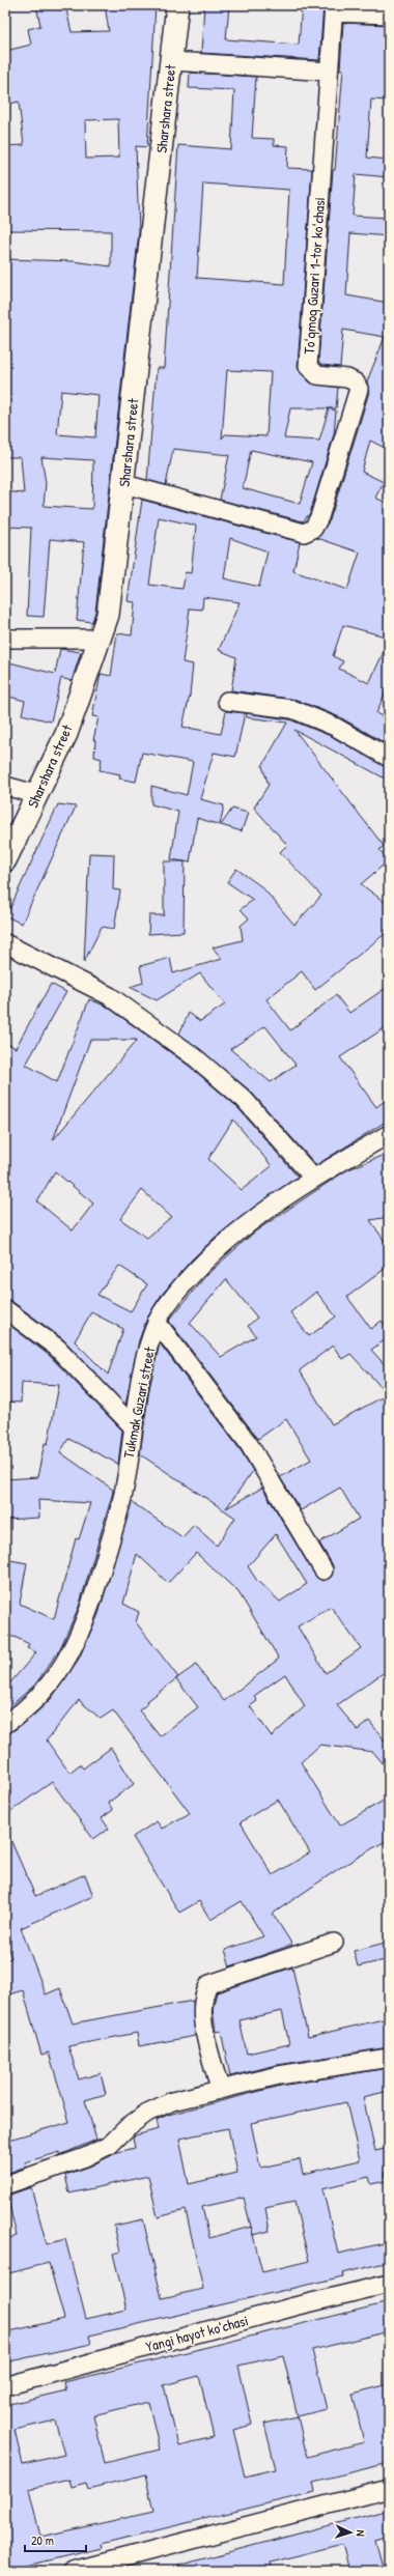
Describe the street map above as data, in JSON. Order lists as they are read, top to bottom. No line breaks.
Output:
{"streets":{"street":["Sharshara street","Toʻqmoq Guzari 1-tor koʻchasi","Tukmak Guzari street","Yangi hayot koʻchasi"]},"crossings":[["Sharshara street","Toʻqmoq Guzari 1-tor koʻchasi"]],"scale_bar":"20 m","north":"right"}
